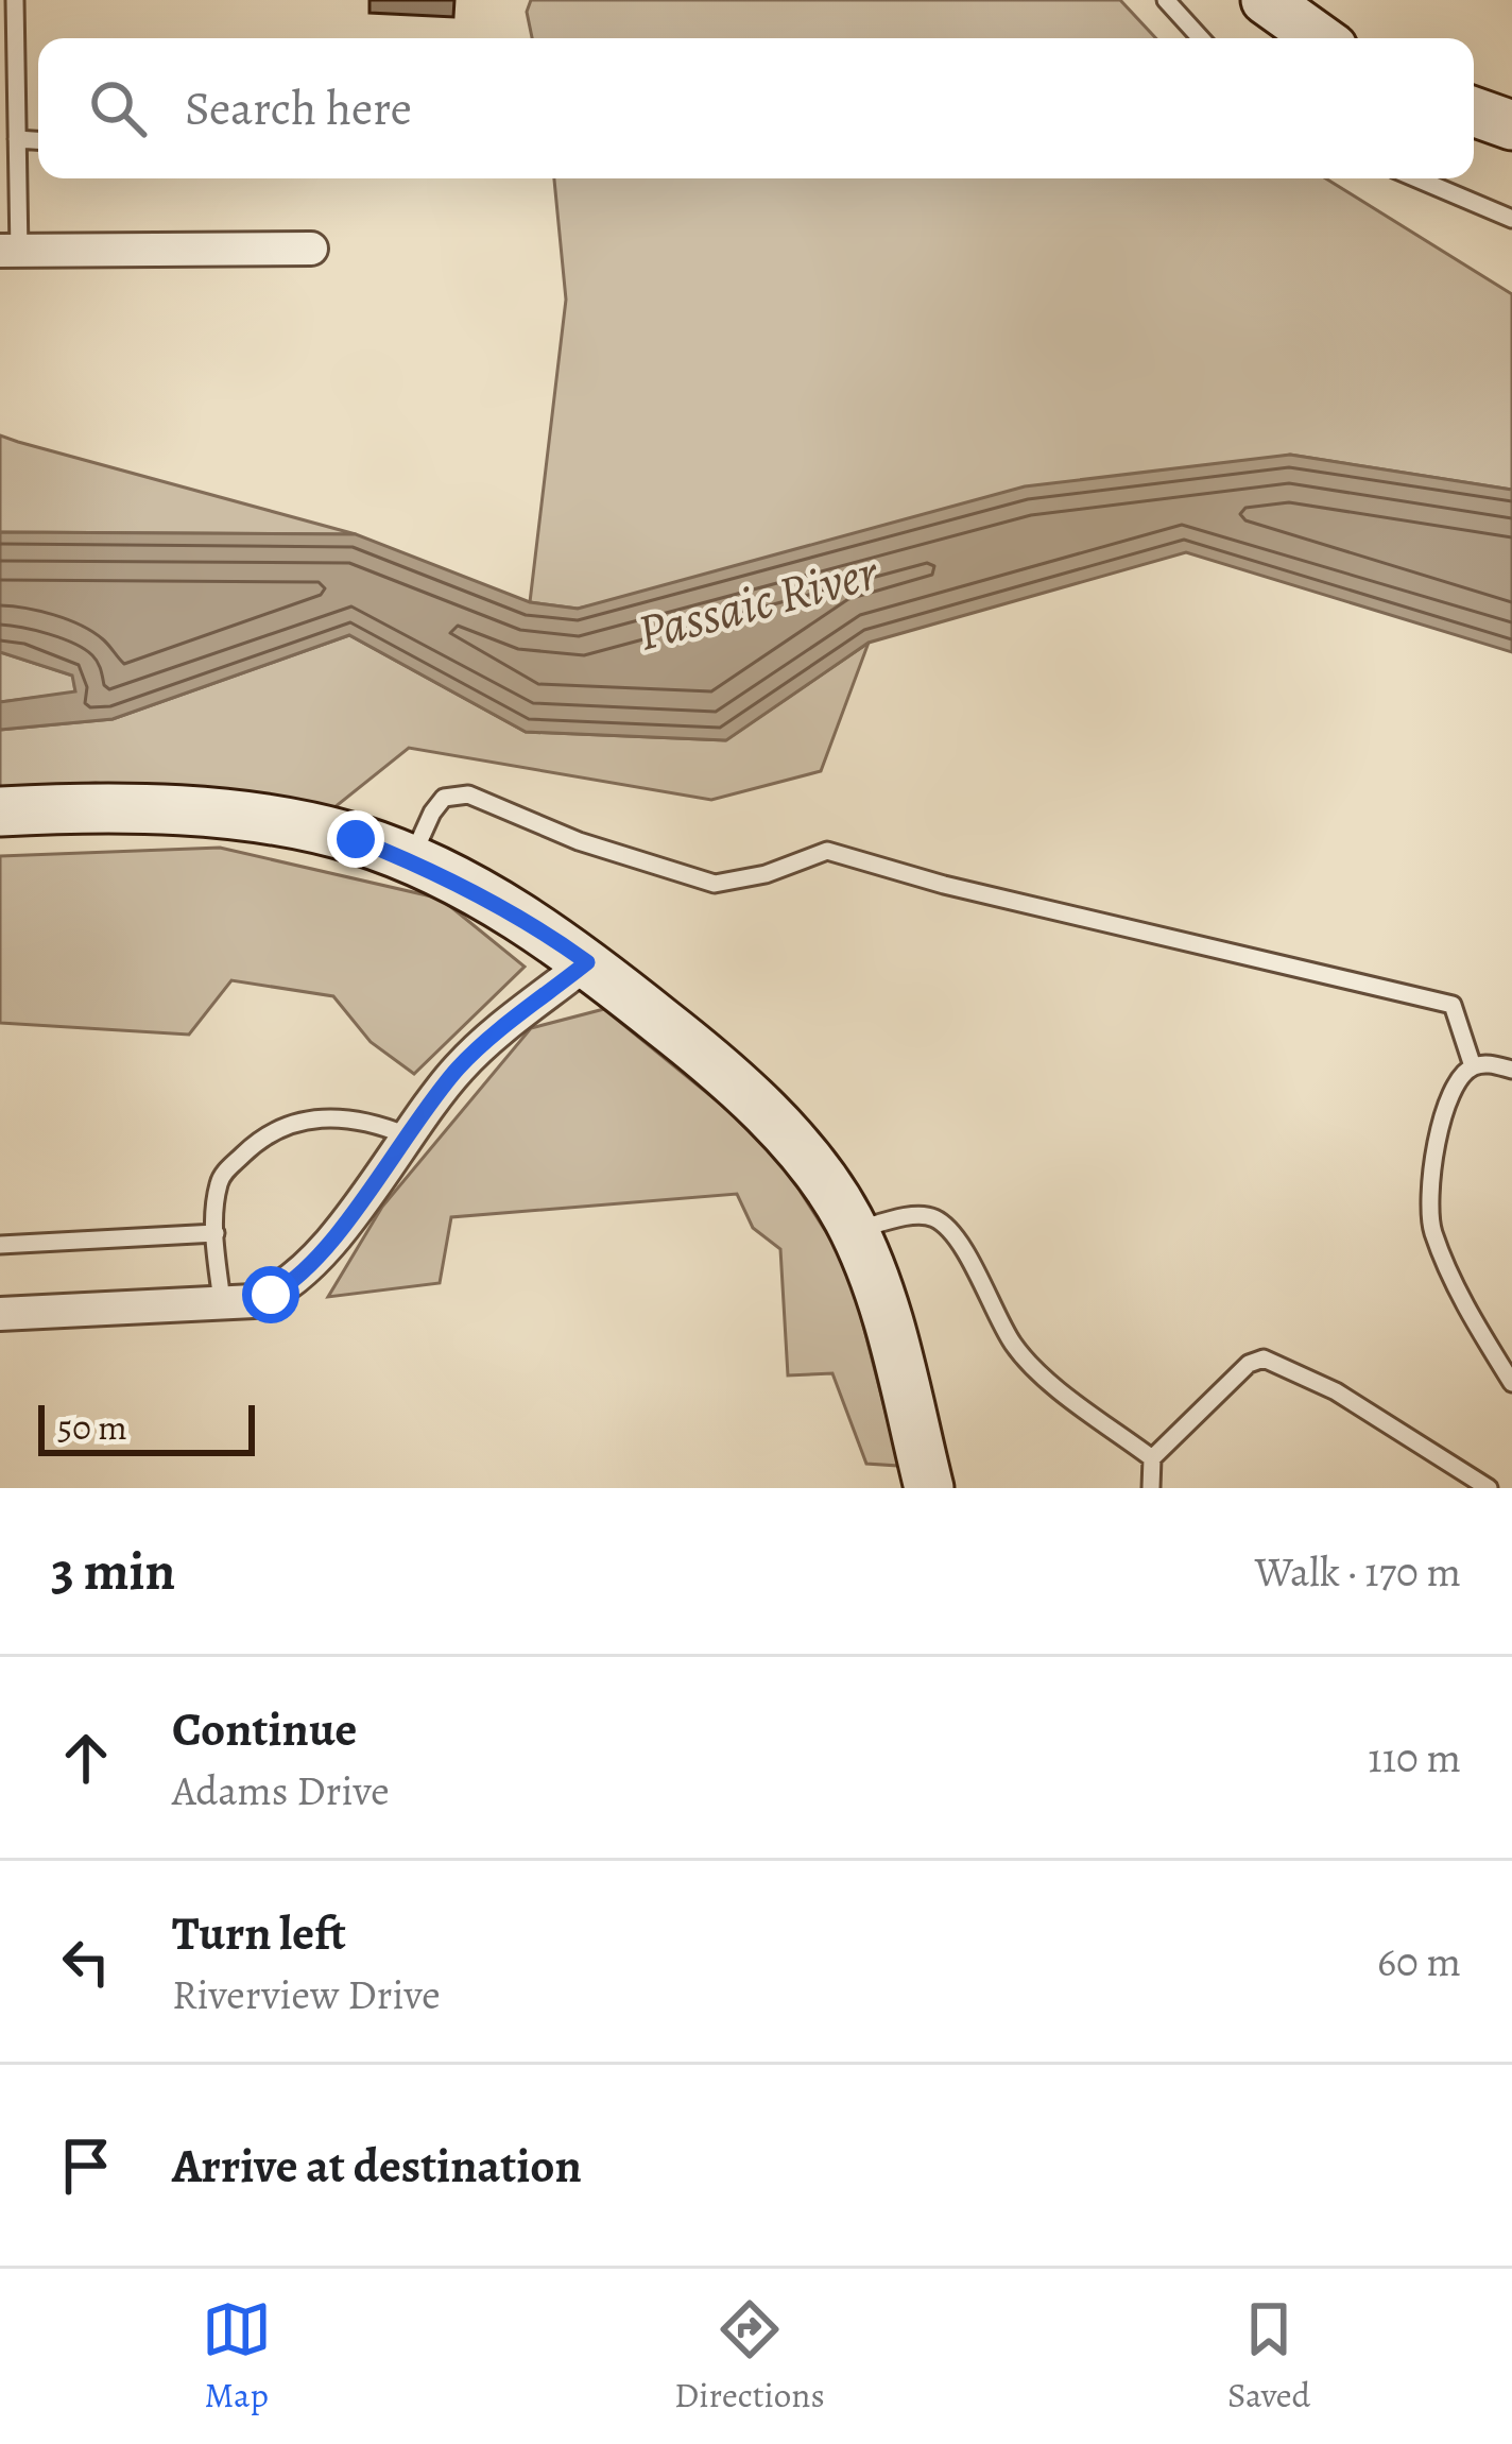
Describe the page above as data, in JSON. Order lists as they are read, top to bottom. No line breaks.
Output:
{"water":["Passaic River"],"scale_bar":"50 m","page":{"search":"Search here","scale":"50 m","heading":["3 min","Walk · 170 m"],"list":[["Continue","Adams Drive","110 m"],["Turn left","Riverview Drive","60 m"],"Arrive at destination"],"nav":["Map","Directions","Saved"]}}
